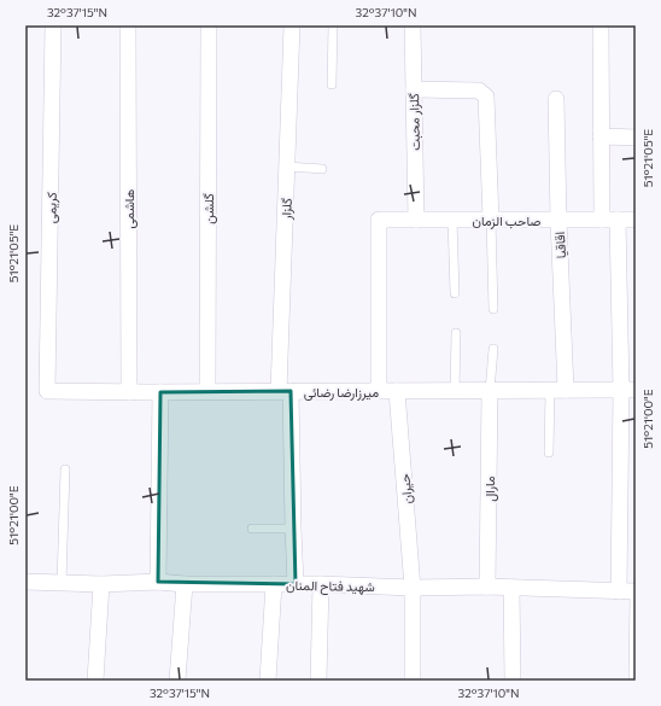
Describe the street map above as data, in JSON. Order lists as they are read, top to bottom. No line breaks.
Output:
{"streets":{"street":["گلزار محبت","کریمی","هاشمی","گلشن","گلزار","صاحب الزمان","اقاقیا","میرزارضا رضائی","حیران","مارال","شهید فتاح المنان"]},"crossings":[["گلزار محبت","صاحب الزمان"],["کریمی","میرزارضا رضائی"],["هاشمی","میرزارضا رضائی"],["گلشن","میرزارضا رضائی"],["گلزار","میرزارضا رضائی"],["گلزار","شهید فتاح المنان"],["صاحب الزمان","اقاقیا"],["صاحب الزمان","میرزارضا رضائی"],["اقاقیا","میرزارضا رضائی"],["میرزارضا رضائی","حیران"],["میرزارضا رضائی","مارال"],["حیران","شهید فتاح المنان"],["مارال","شهید فتاح المنان"]],"coordinates":["32°37'15\"N","32°37'10\"N","51°21'05\"E","51°21'00\"E"]}
